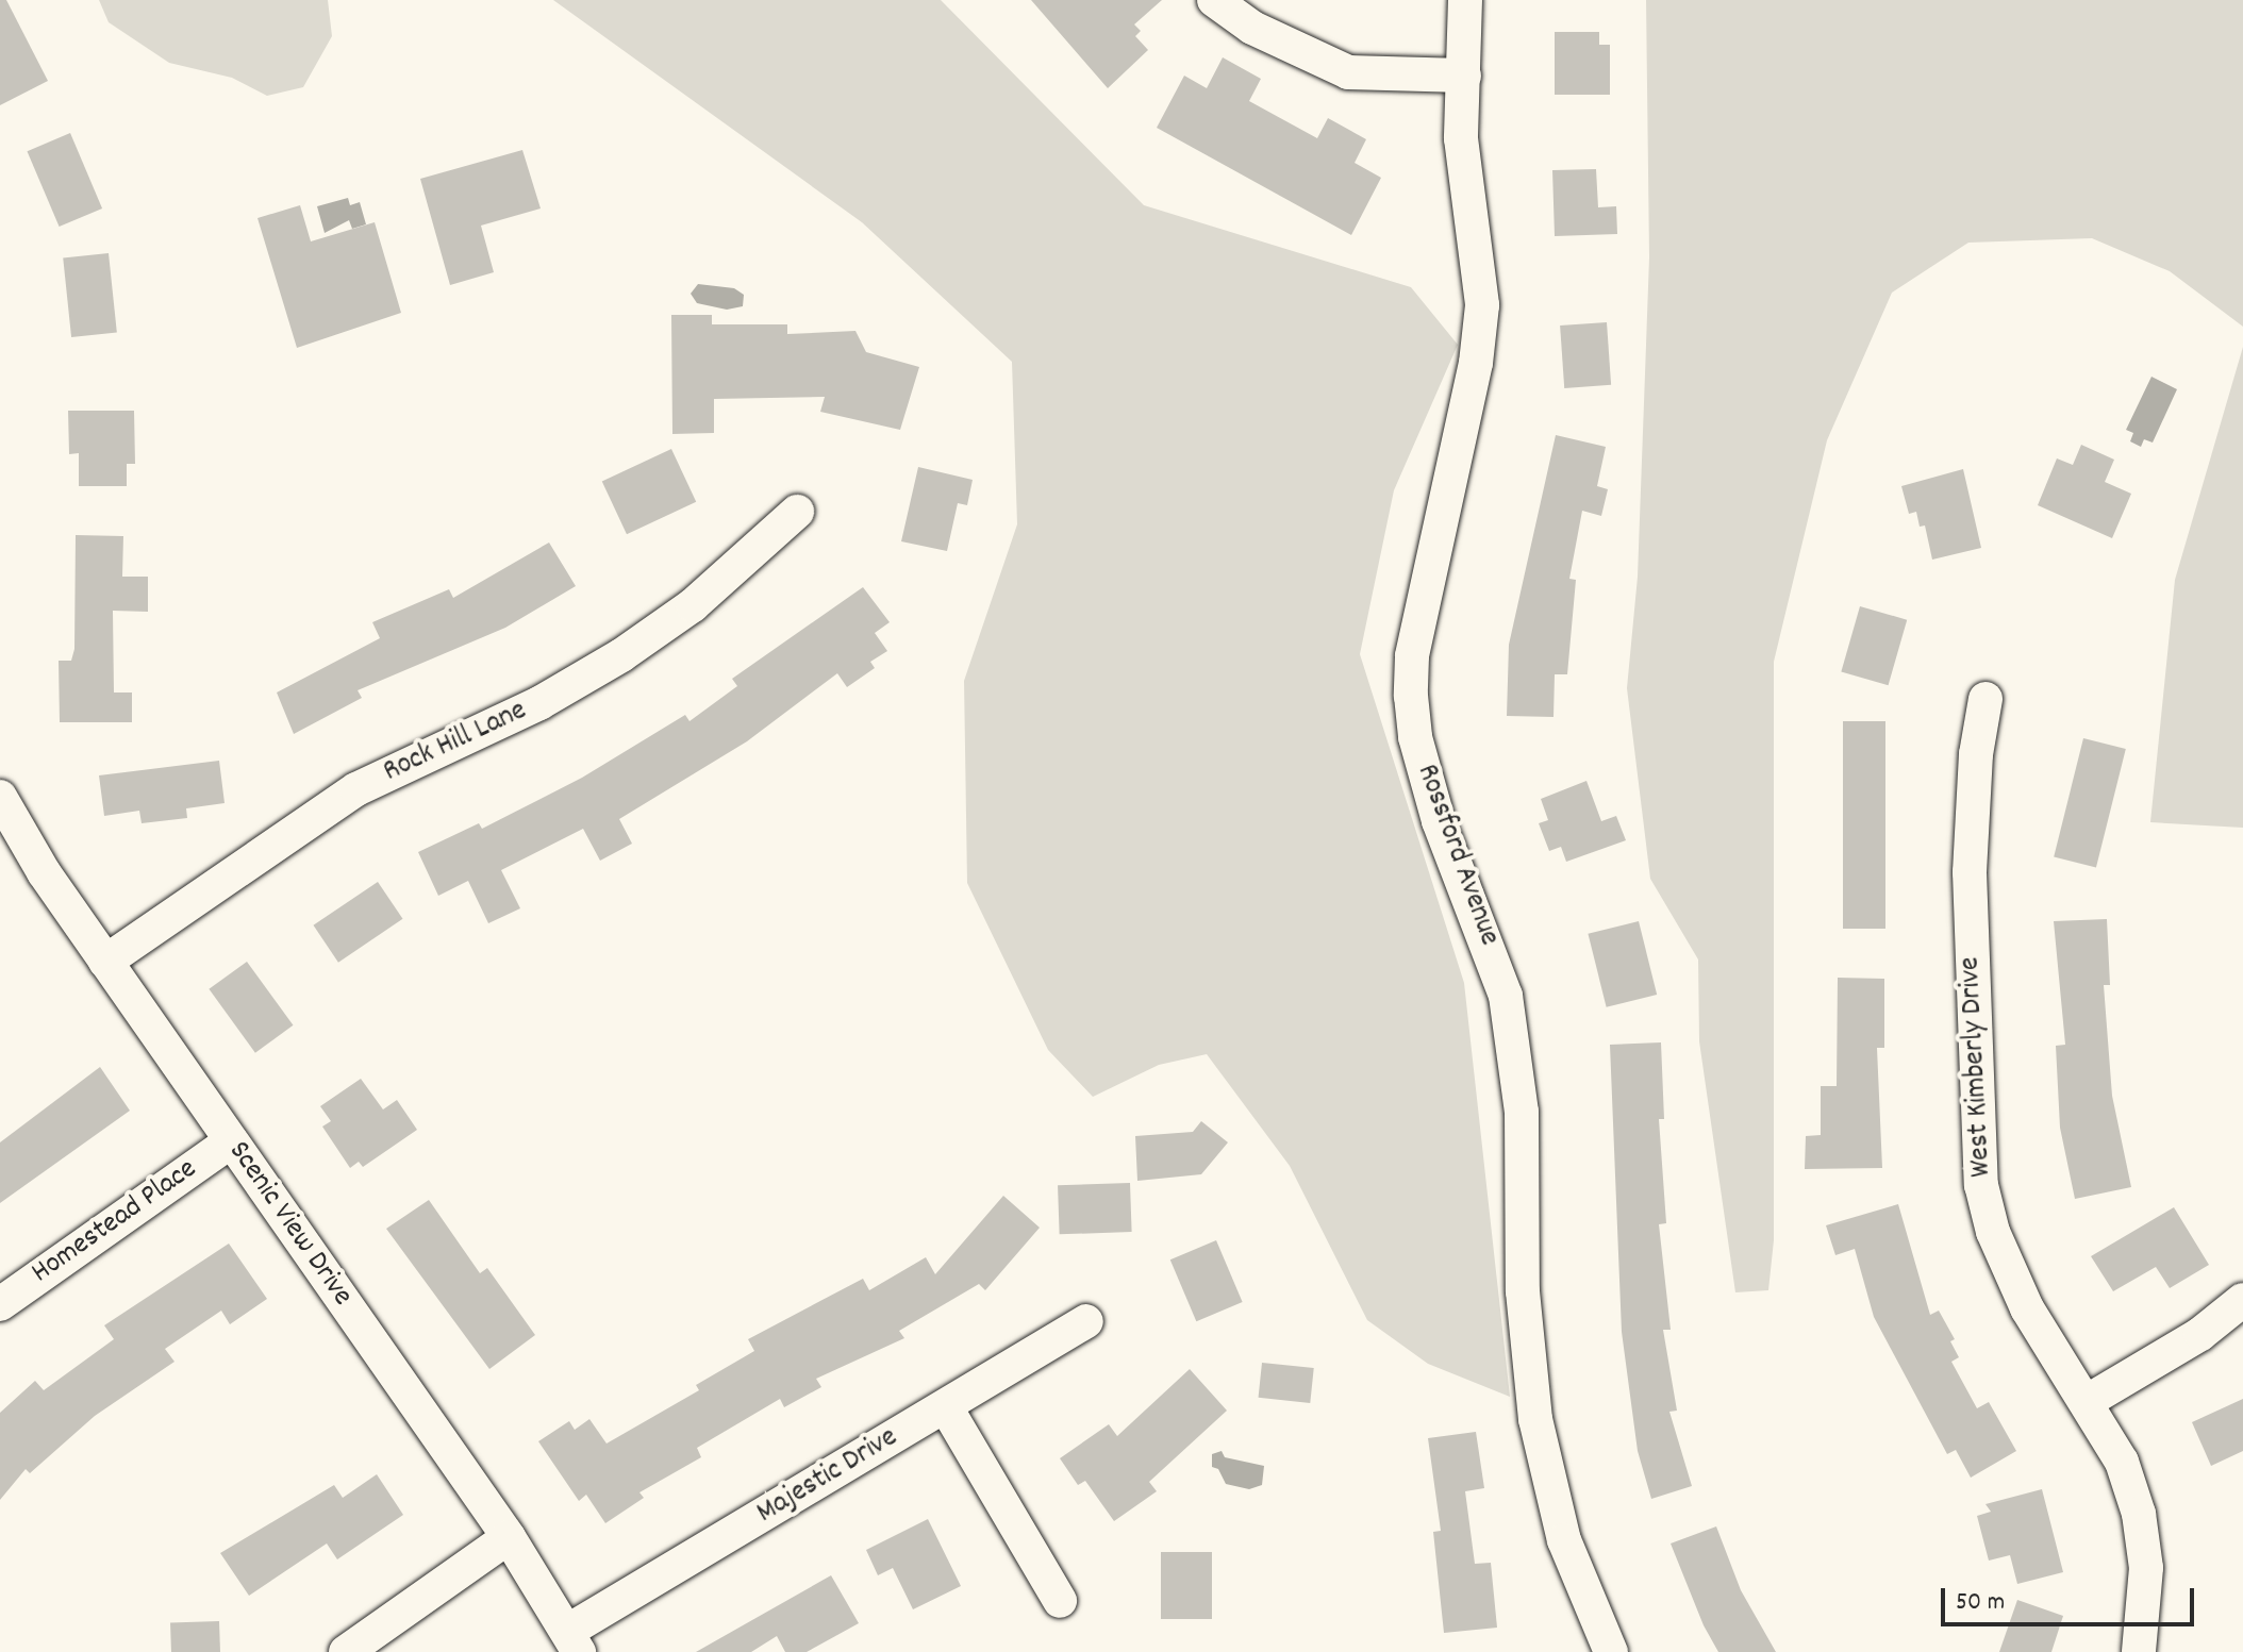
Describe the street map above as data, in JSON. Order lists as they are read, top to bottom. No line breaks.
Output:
{"streets":{"street":["Rock Hill Lane","Rossford Avenue","West Kimberly Drive","Homestead Place","Scenic View Drive","Majestic Drive"]},"crossings":[["Rock Hill Lane","Scenic View Drive"],["Homestead Place","Scenic View Drive"],["Scenic View Drive","Majestic Drive"]],"scale_bar":"50 m"}
